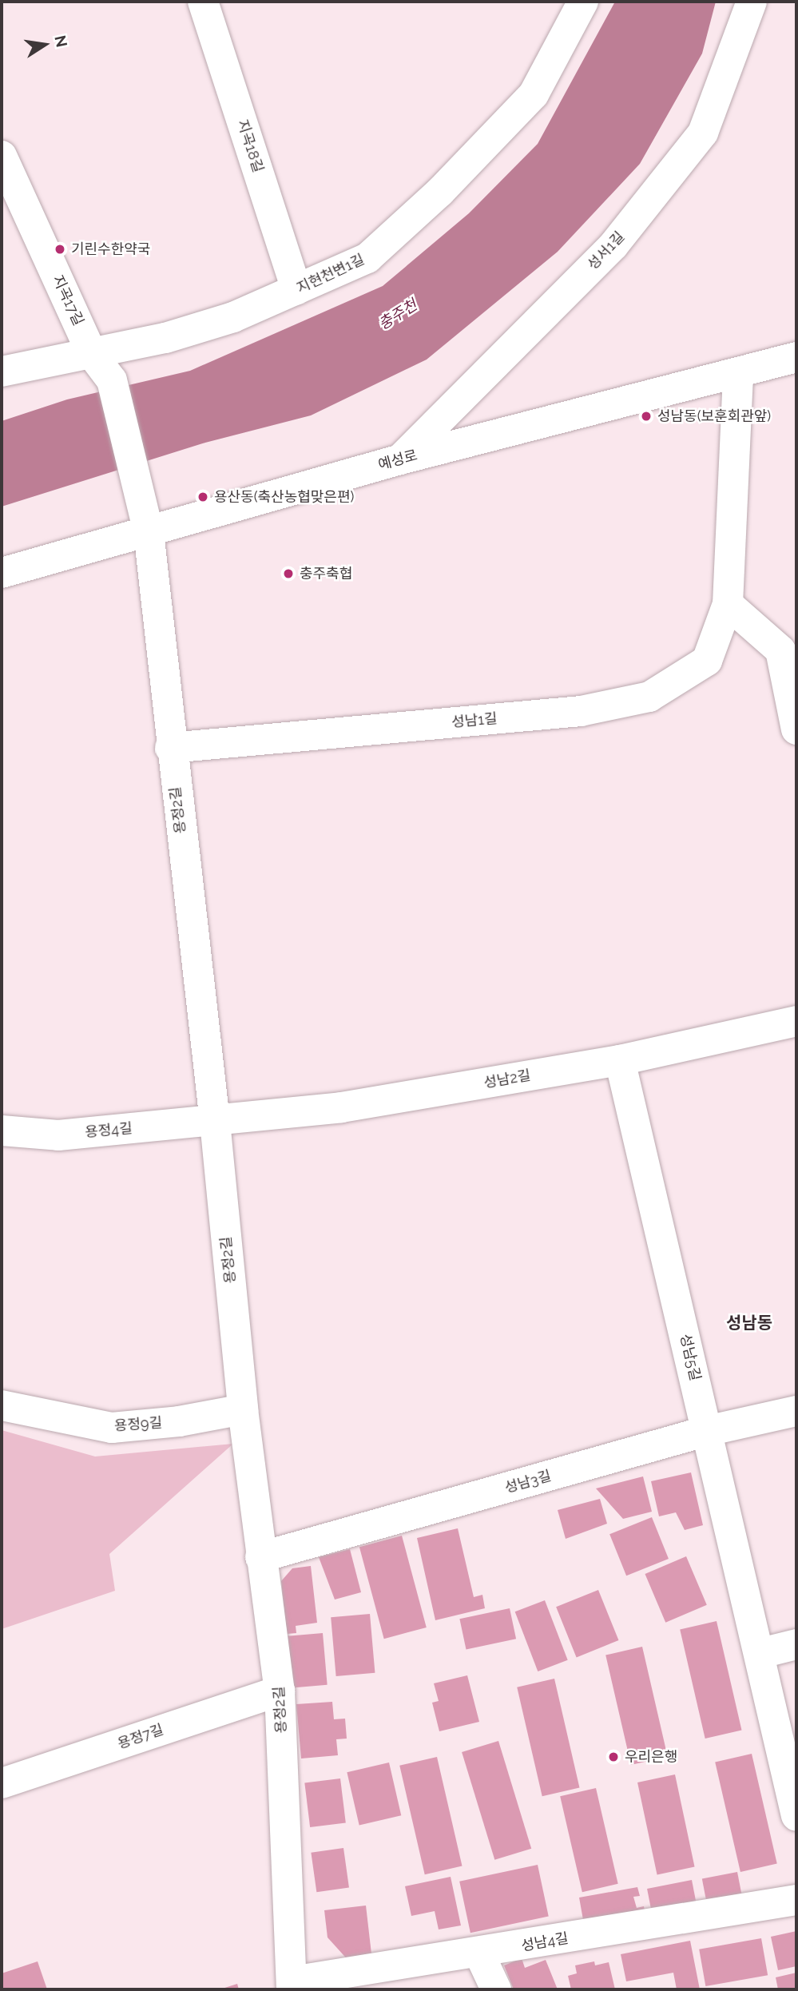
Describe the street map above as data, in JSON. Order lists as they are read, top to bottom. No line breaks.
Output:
{"streets":{"street":["지곡18길","성서1길","지현천변1길","지곡17길","예성로","성남1길","용정2길","성남2길","용정4길","성남5길","용정9길","성남3길","용정7길","성남4길"]},"crossings":[["지곡18길","지현천변1길"],["성서1길","예성로"],["지현천변1길","지곡17길"],["지곡17길","용정2길"],["예성로","성남1길"],["예성로","용정2길"],["성남1길","용정2길"],["용정2길","성남2길"],["용정2길","용정4길"],["용정2길","용정9길"],["용정2길","성남3길"],["용정2길","용정7길"],["용정2길","성남4길"],["성남2길","용정4길"],["성남2길","성남5길"],["성남5길","성남3길"]],"districts":["성남동"],"water":["충주천"],"places":["기린수한약국","성남동(보훈회관앞)","용산동(축산농협맞은편)","충주축협","우리은행"],"north":"right"}
